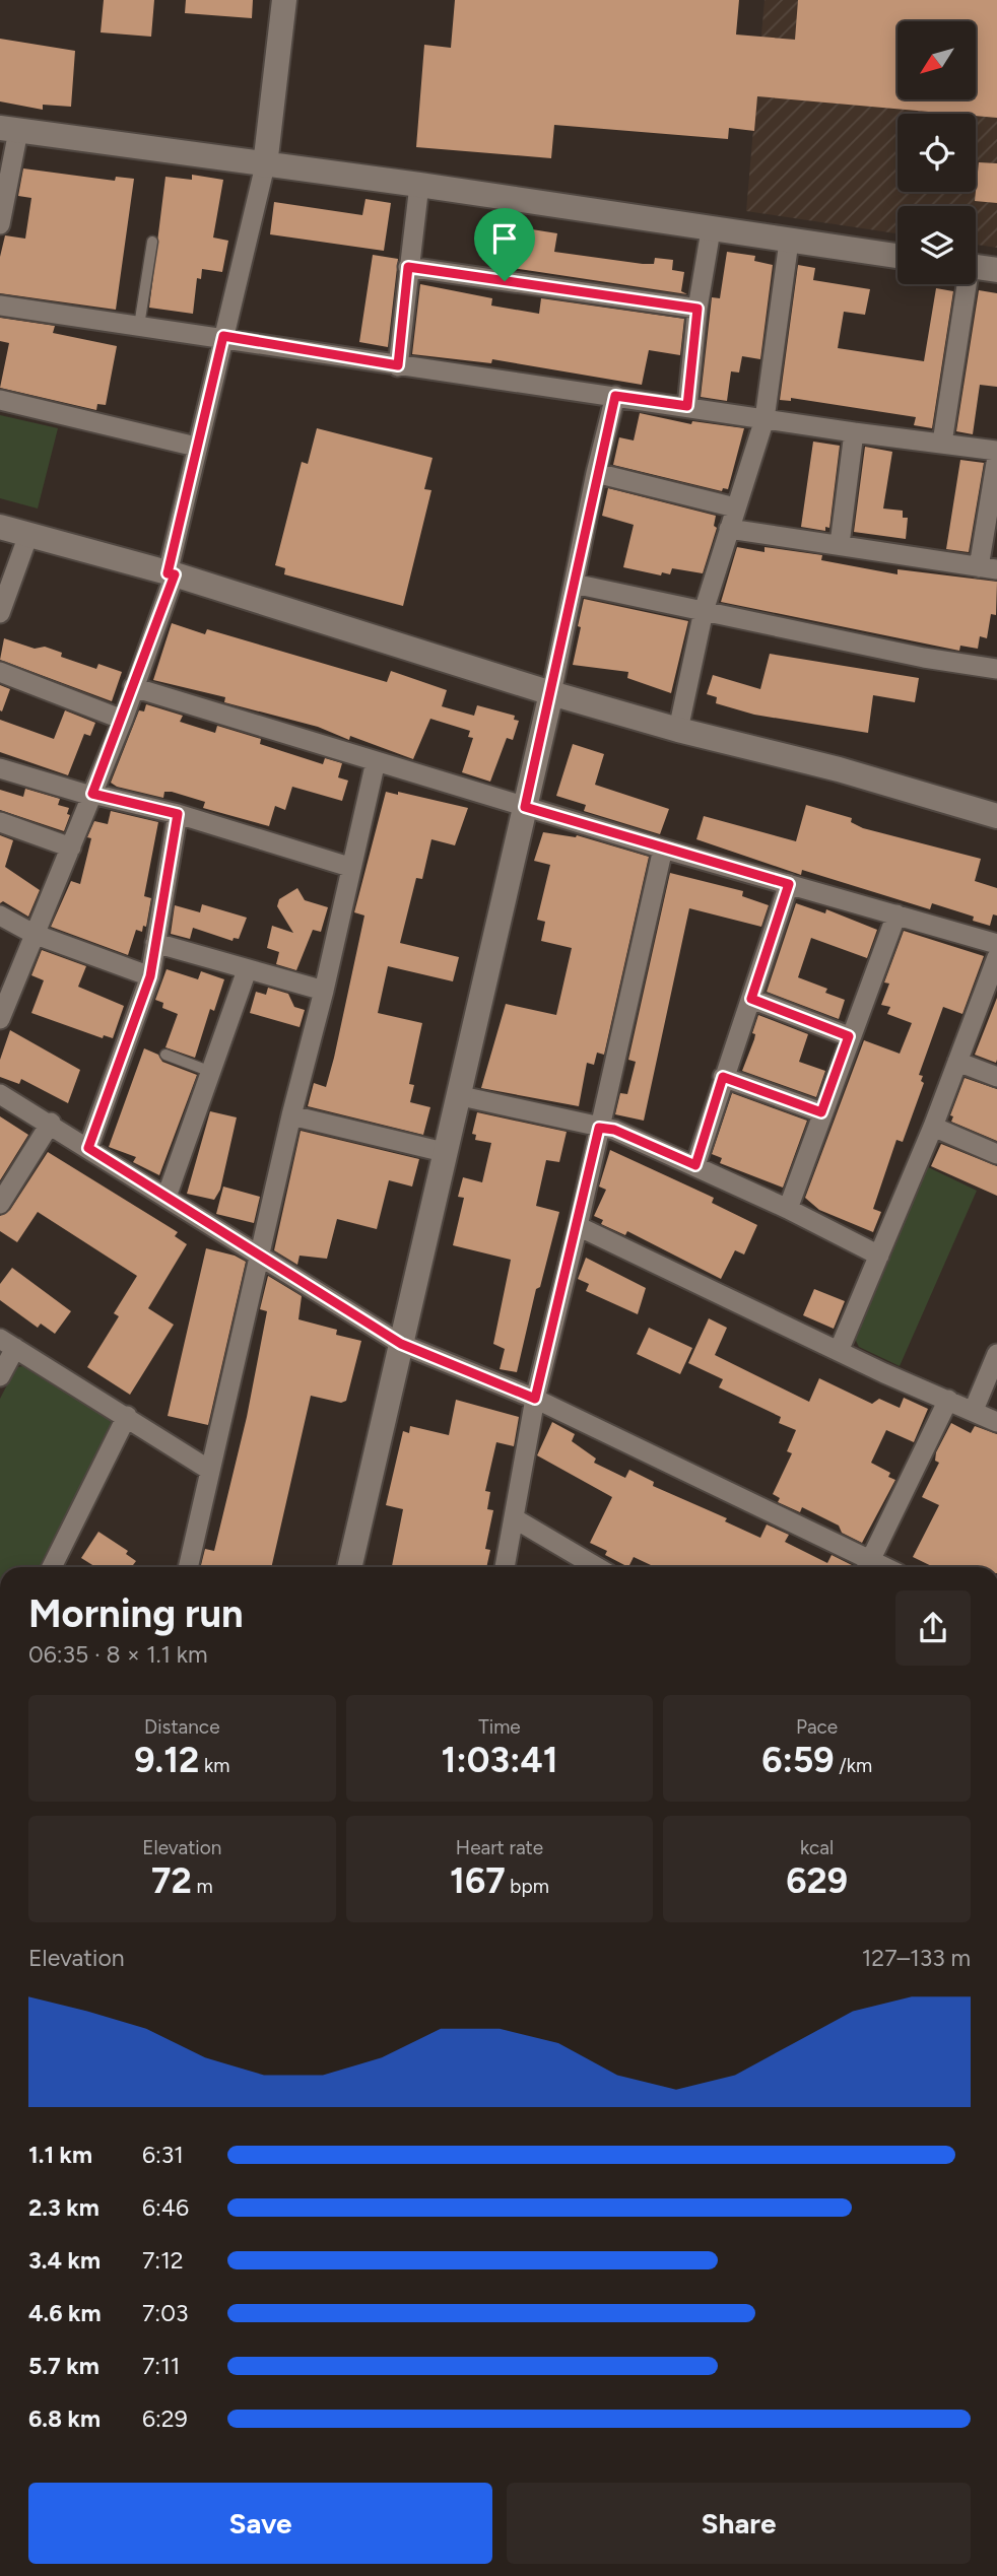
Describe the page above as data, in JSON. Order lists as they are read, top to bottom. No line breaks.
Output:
{"north":"bottom left","page":{"heading":["Morning run","06:35 · 8 × 1.1 km"],"stats":[["Distance","9.12 km"],["Time","1:03:41"],["Pace","6:59 /km"],["Elevation","72 m"],["Heart rate","167 bpm"],["kcal","629"]],"chart":["Elevation","127–133 m"],"list":[{"name":"1.1 km","note":"6:31"},{"name":"2.3 km","note":"6:46"},{"name":"3.4 km","note":"7:12"},{"name":"4.6 km","note":"7:03"},{"name":"5.7 km","note":"7:11"},{"name":"6.8 km","note":"6:29"}],"buttons":["Save","Share"]}}
